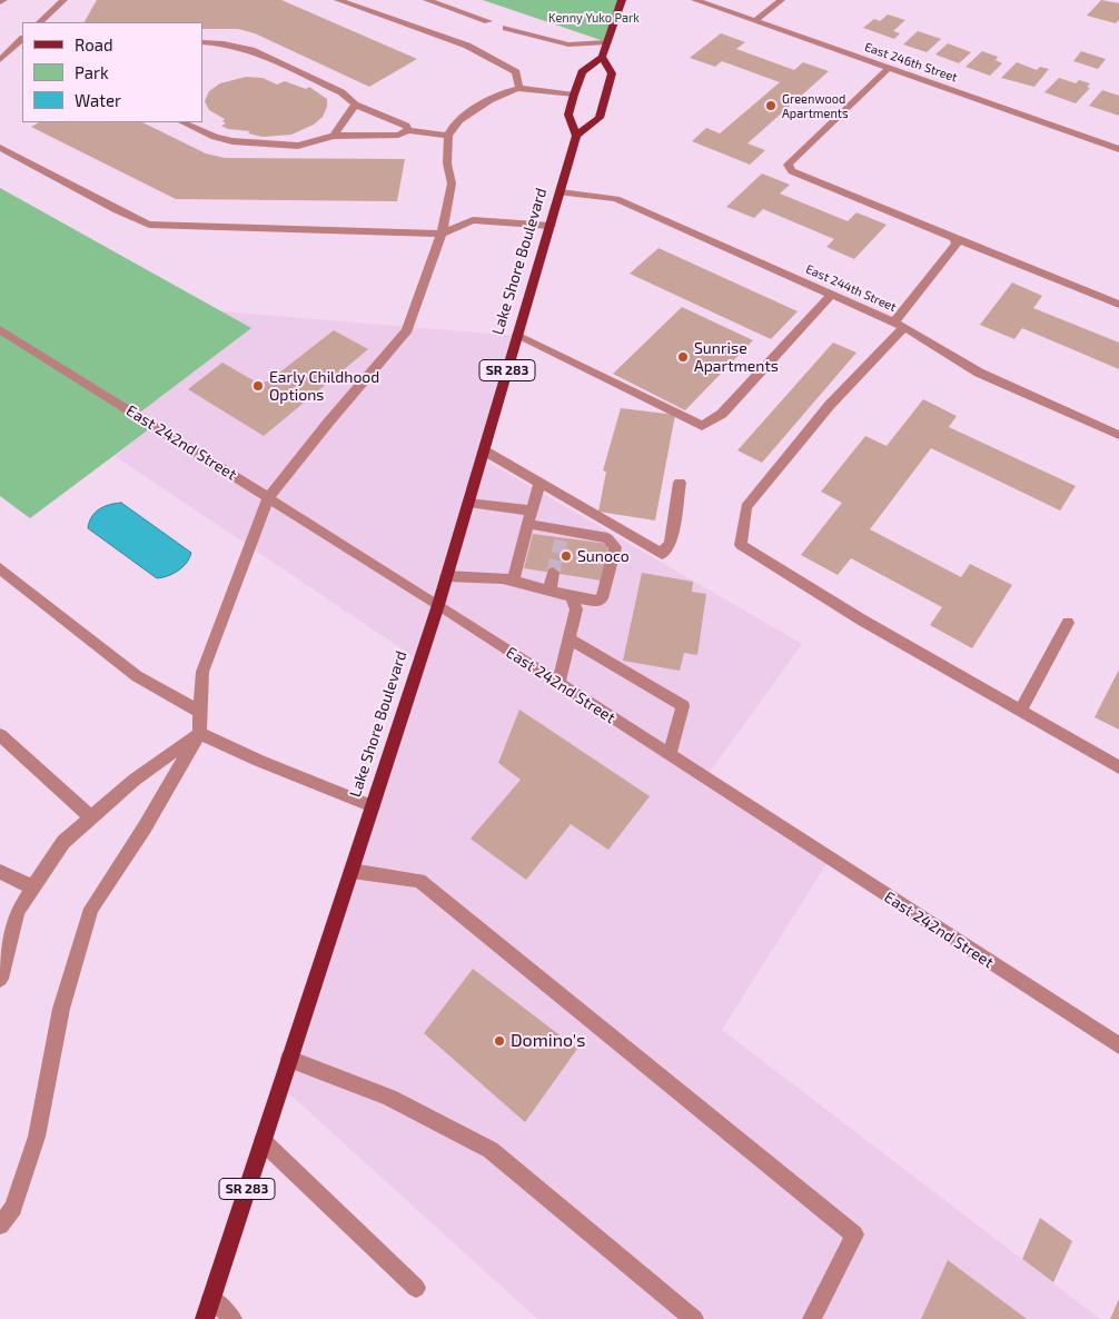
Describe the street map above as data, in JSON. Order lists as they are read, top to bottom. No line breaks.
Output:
{"streets":{"main road":["Lake Shore Boulevard","SR 283"],"street":["East 246th Street","East 244th Street","East 242nd Street"]},"crossings":[["Lake Shore Boulevard","East 244th Street"],["Lake Shore Boulevard","East 242nd Street"]],"parks":["Kenny Yuko Park"],"places":["Greenwood Apartments","Sunrise Apartments","Early Childhood Options","Sunoco","Domino's"],"legend":["Road","Park","Water"]}
